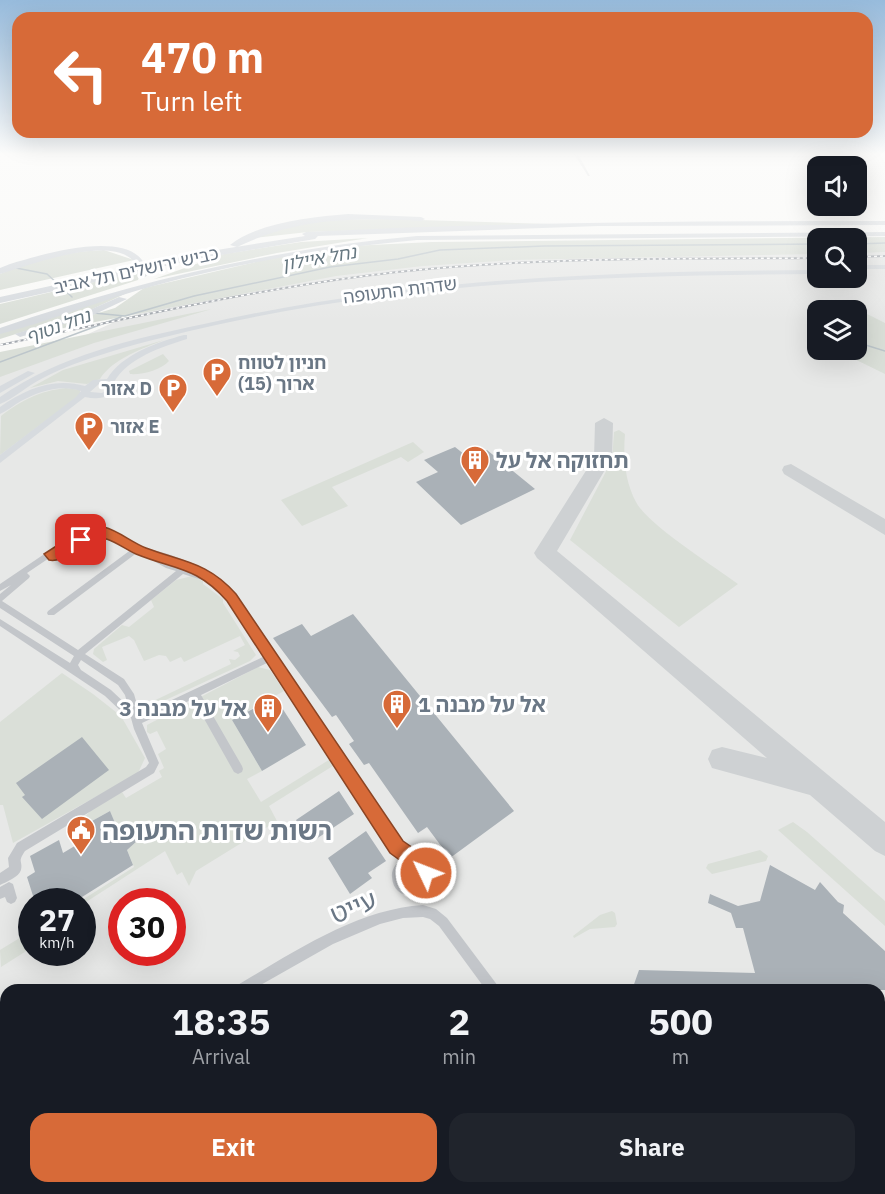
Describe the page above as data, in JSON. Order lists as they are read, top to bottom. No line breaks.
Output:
{"streets":{"highway":["כביש ירושלים תל אביב"],"main road":["שדרות התעופה"],"street":["עייט"]},"water":["נחל איילון","נחל נטוף"],"places":{"parking":["חניון לטווח ארוך (15)","אזור D","אזור E"],"building":["תחזוקה אל על","אל על מבנה 1","אל על מבנה 3"],"public building":["רשות שדות התעופה"]},"page":{"turn":["470 m","Turn left"],"speed":"27 km/h","limit":"30","eta":["18:35","Arrival","2","min","500","m"],"buttons":["Exit","Share"]}}
